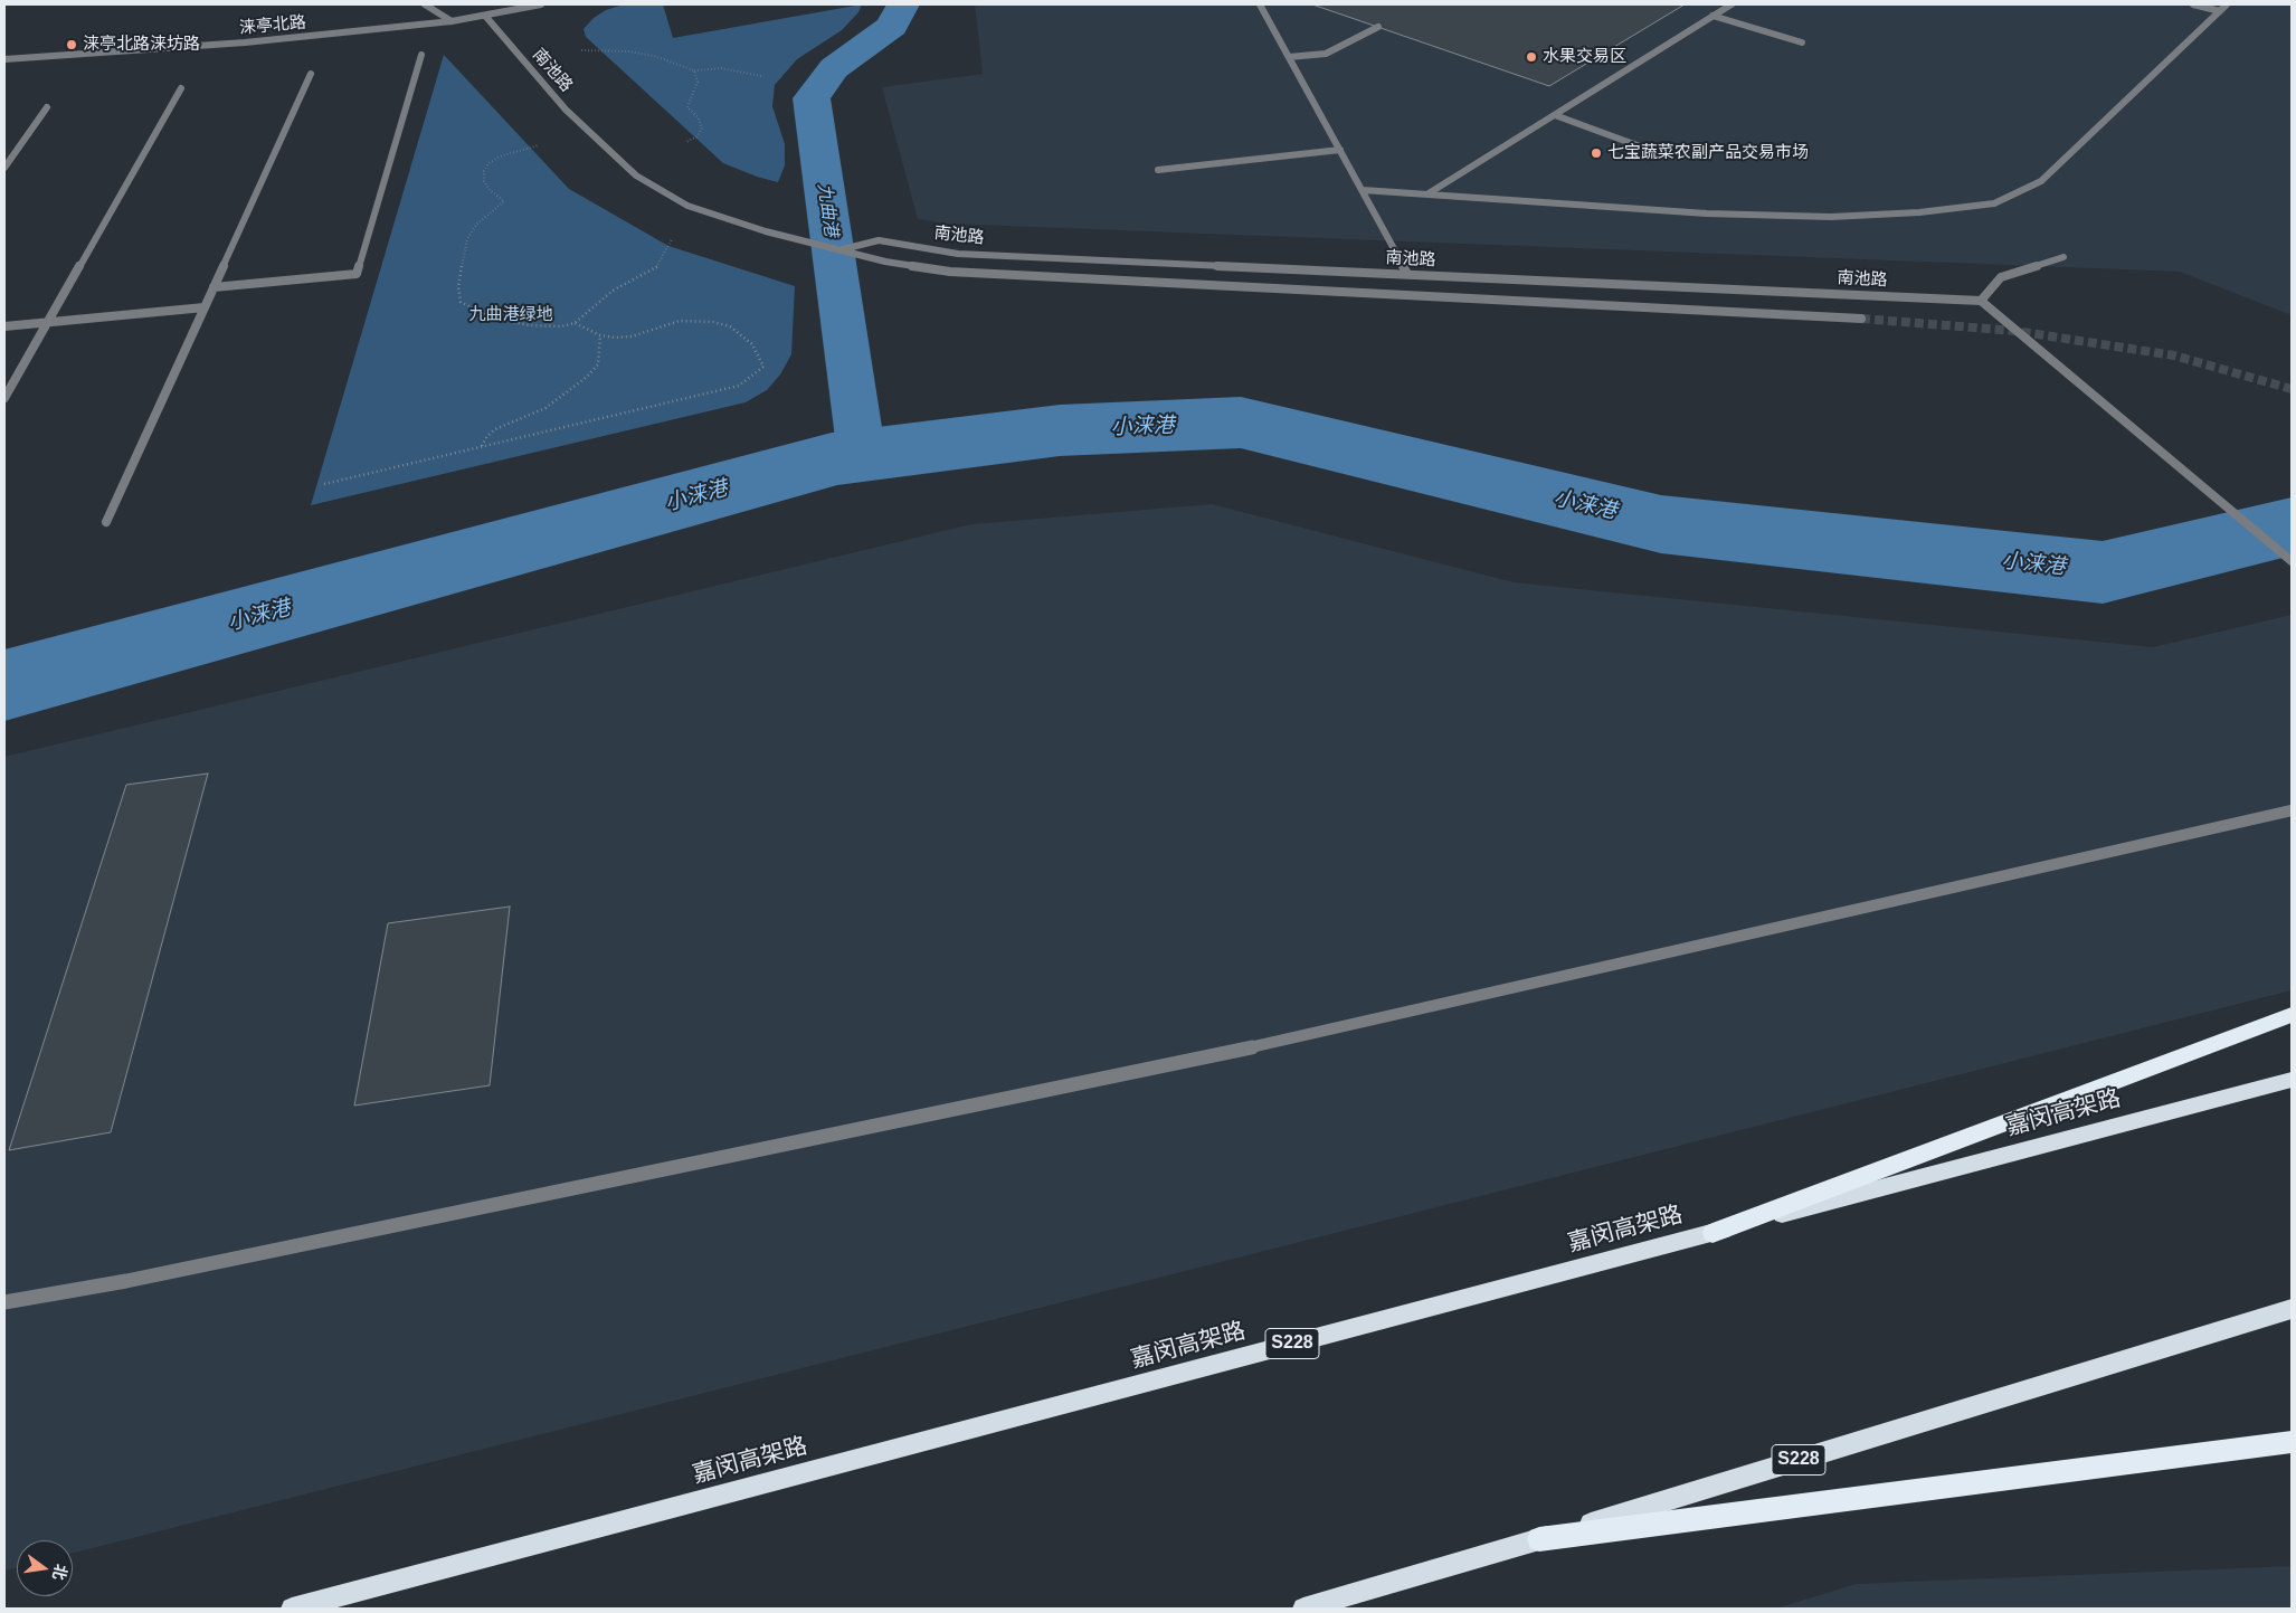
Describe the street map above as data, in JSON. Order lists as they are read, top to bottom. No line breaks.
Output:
{"streets":{"highway":["嘉闵高架路","S228"],"street":["涞亭北路","南池路"]},"crossings":[["涞亭北路","南池路"]],"water":["九曲港","小涞港"],"parks":["九曲港绿地"],"places":["涞亭北路涞坊路","水果交易区","七宝蔬菜农副产品交易市场"],"north":"right"}
